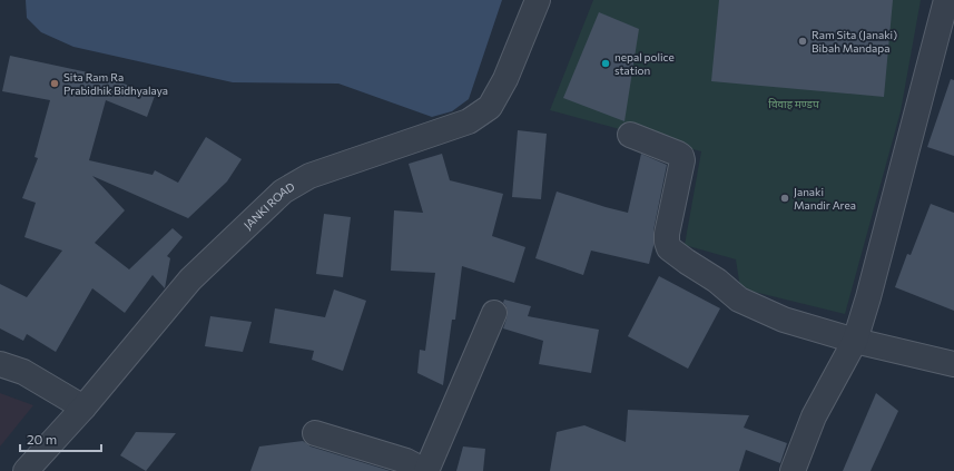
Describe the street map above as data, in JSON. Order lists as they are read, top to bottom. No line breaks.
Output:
{"streets":{"street":["JANKI ROAD"]},"parks":["विवाह मण्डप"],"places":["Ram Sita (Janaki) Bibah Mandapa","nepal police station","Sita Ram Ra Prabidhik Bidhyalaya","Janaki Mandir Area"],"scale_bar":"20 m"}
